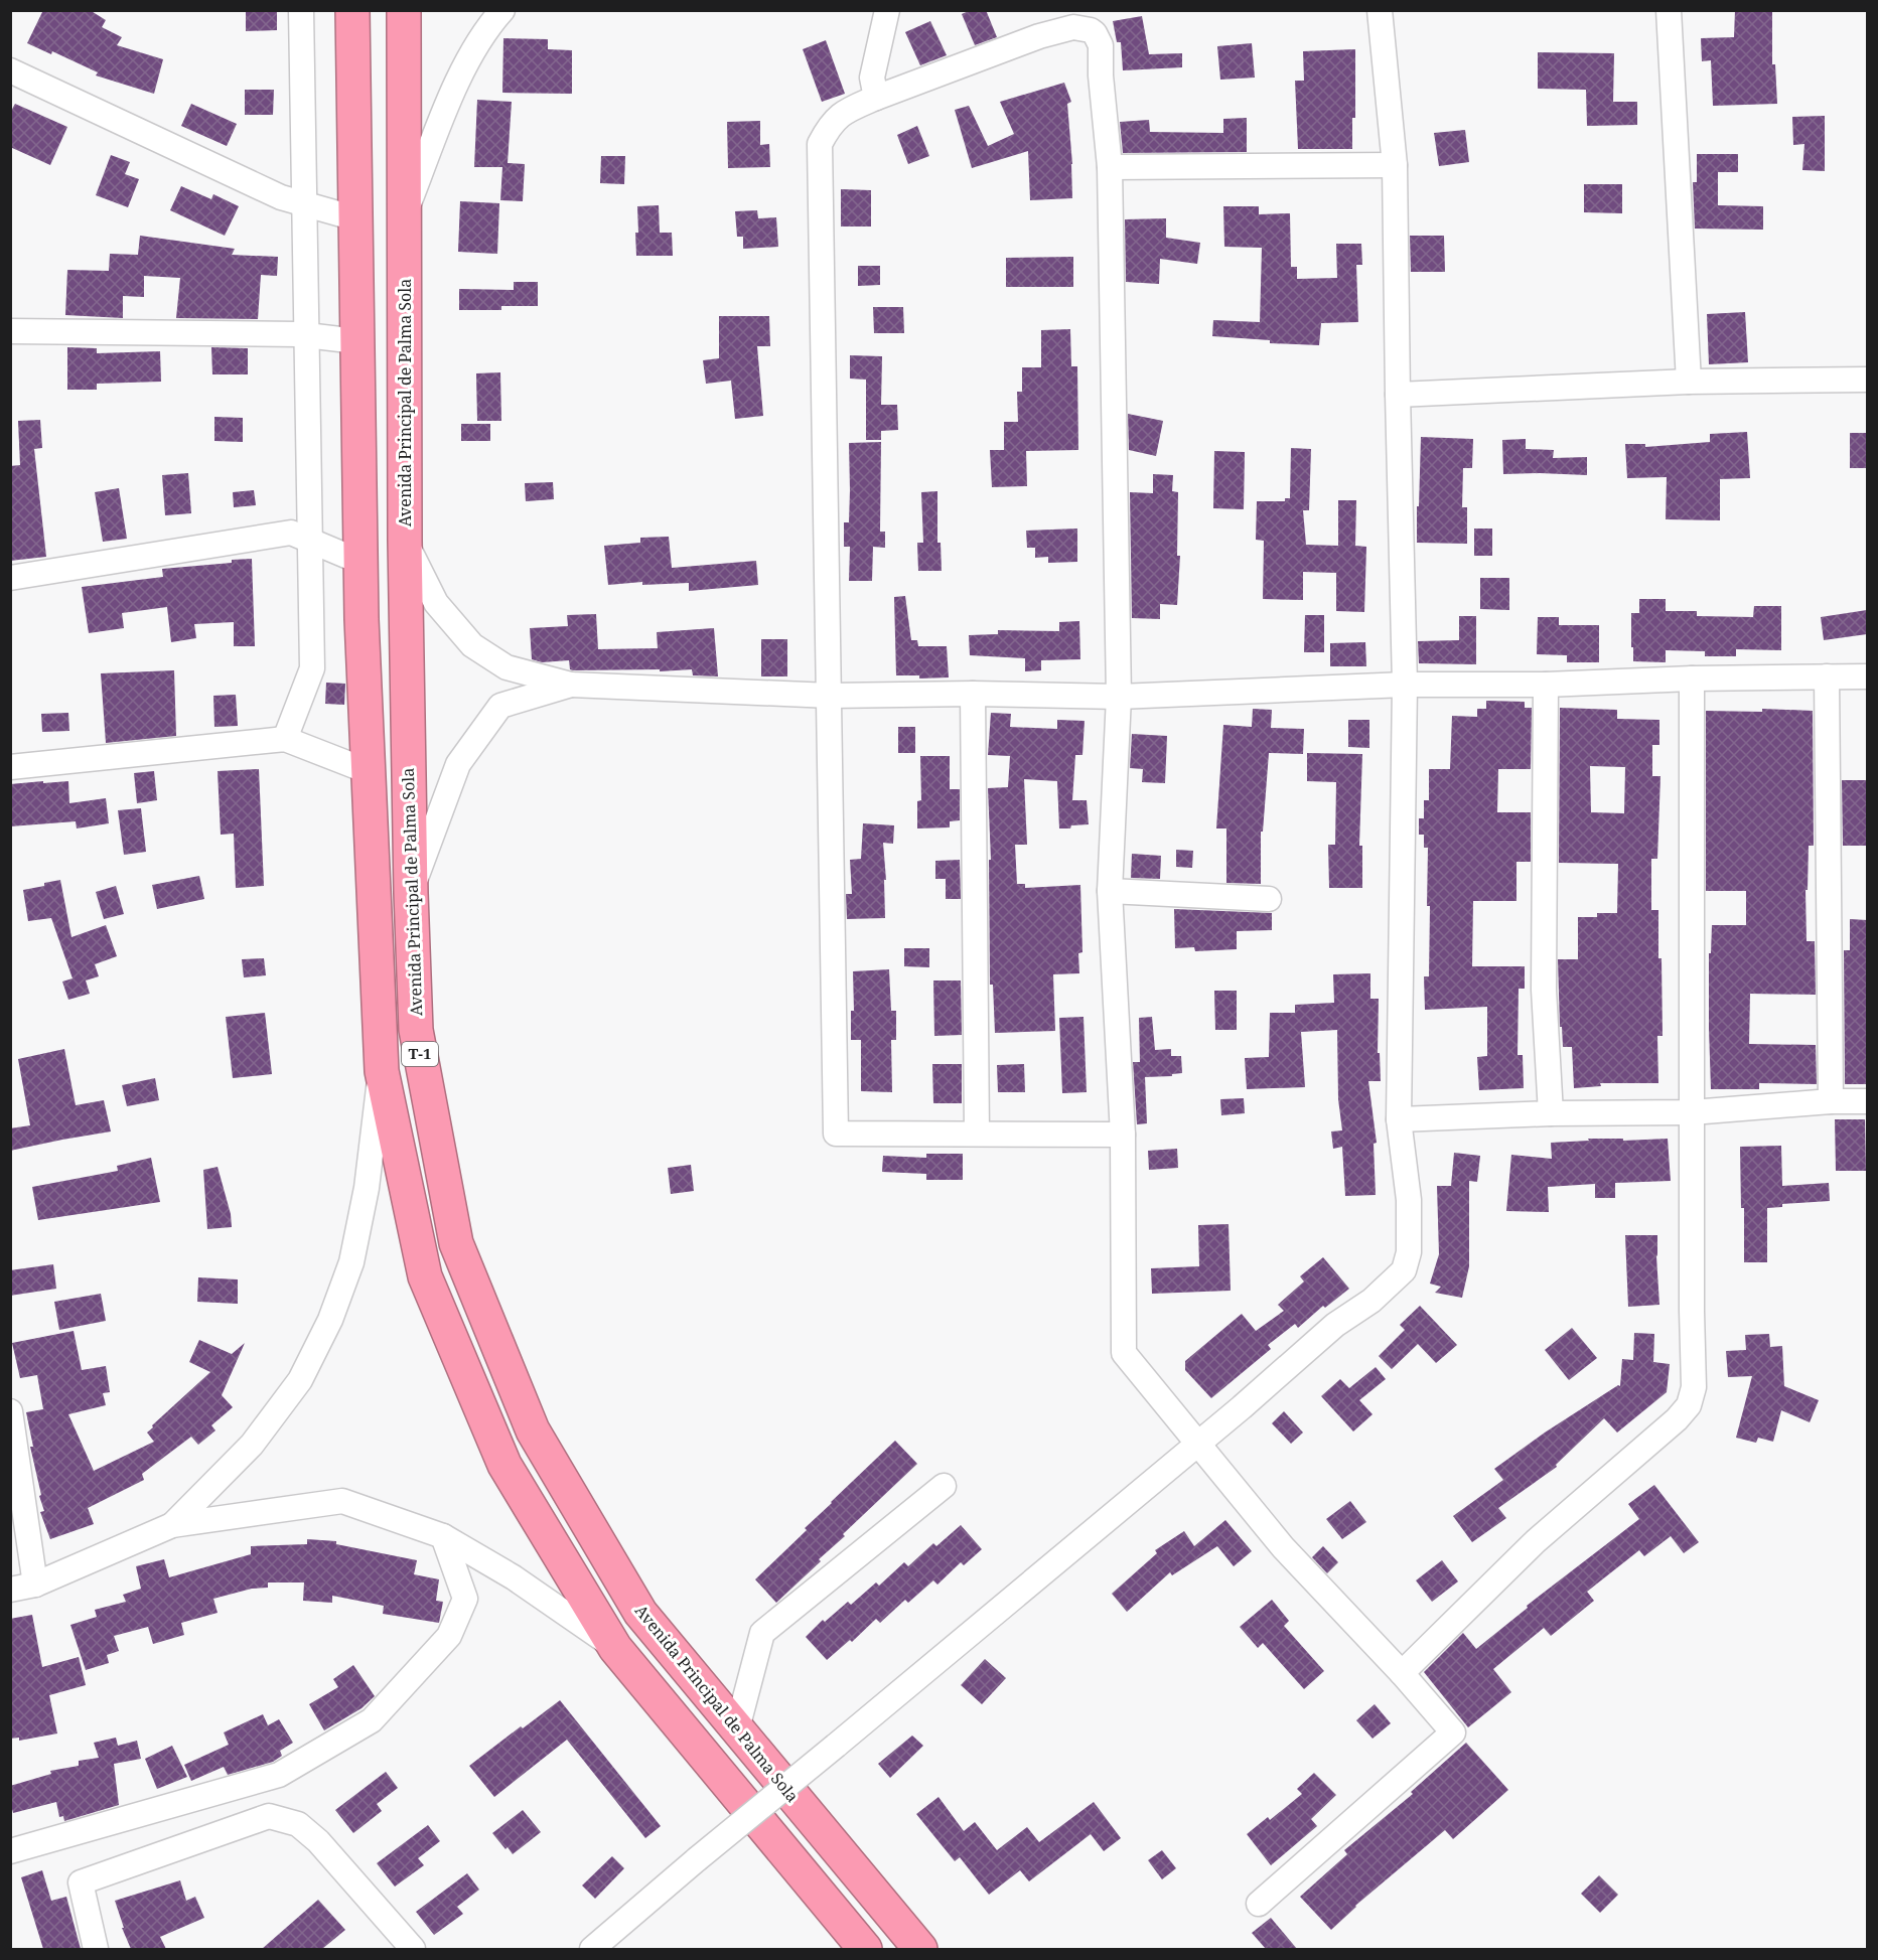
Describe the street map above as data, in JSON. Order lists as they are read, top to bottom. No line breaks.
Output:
{"streets":{"highway":["Avenida Principal de Palma Sola","T-1"]}}
